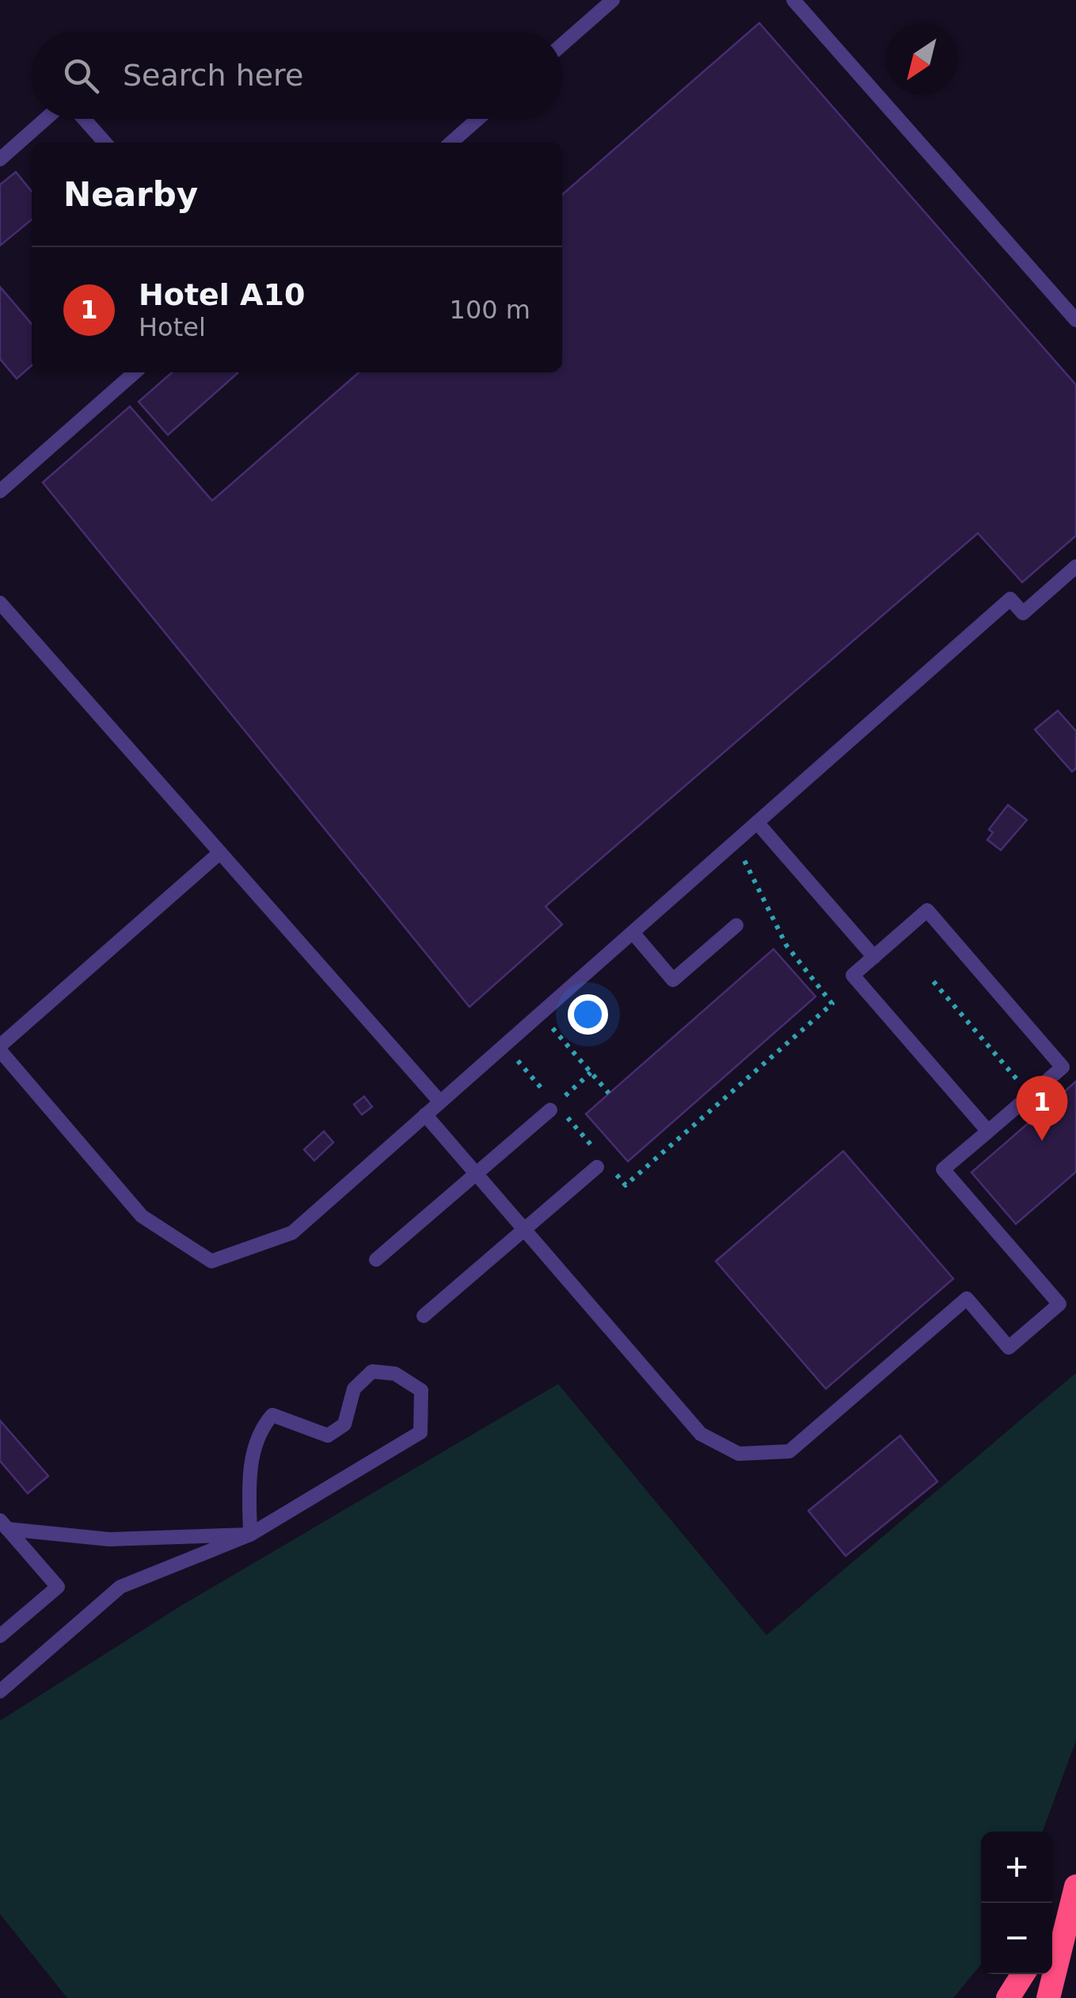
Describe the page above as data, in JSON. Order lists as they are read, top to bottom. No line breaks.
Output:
{"north":"bottom left","page":{"search":"Search here","heading":"Nearby","list":[{"mark":"1","name":"Hotel A10","note":"Hotel","value":"100 m"}],"pins":"1","map_buttons":["+","−"]}}
